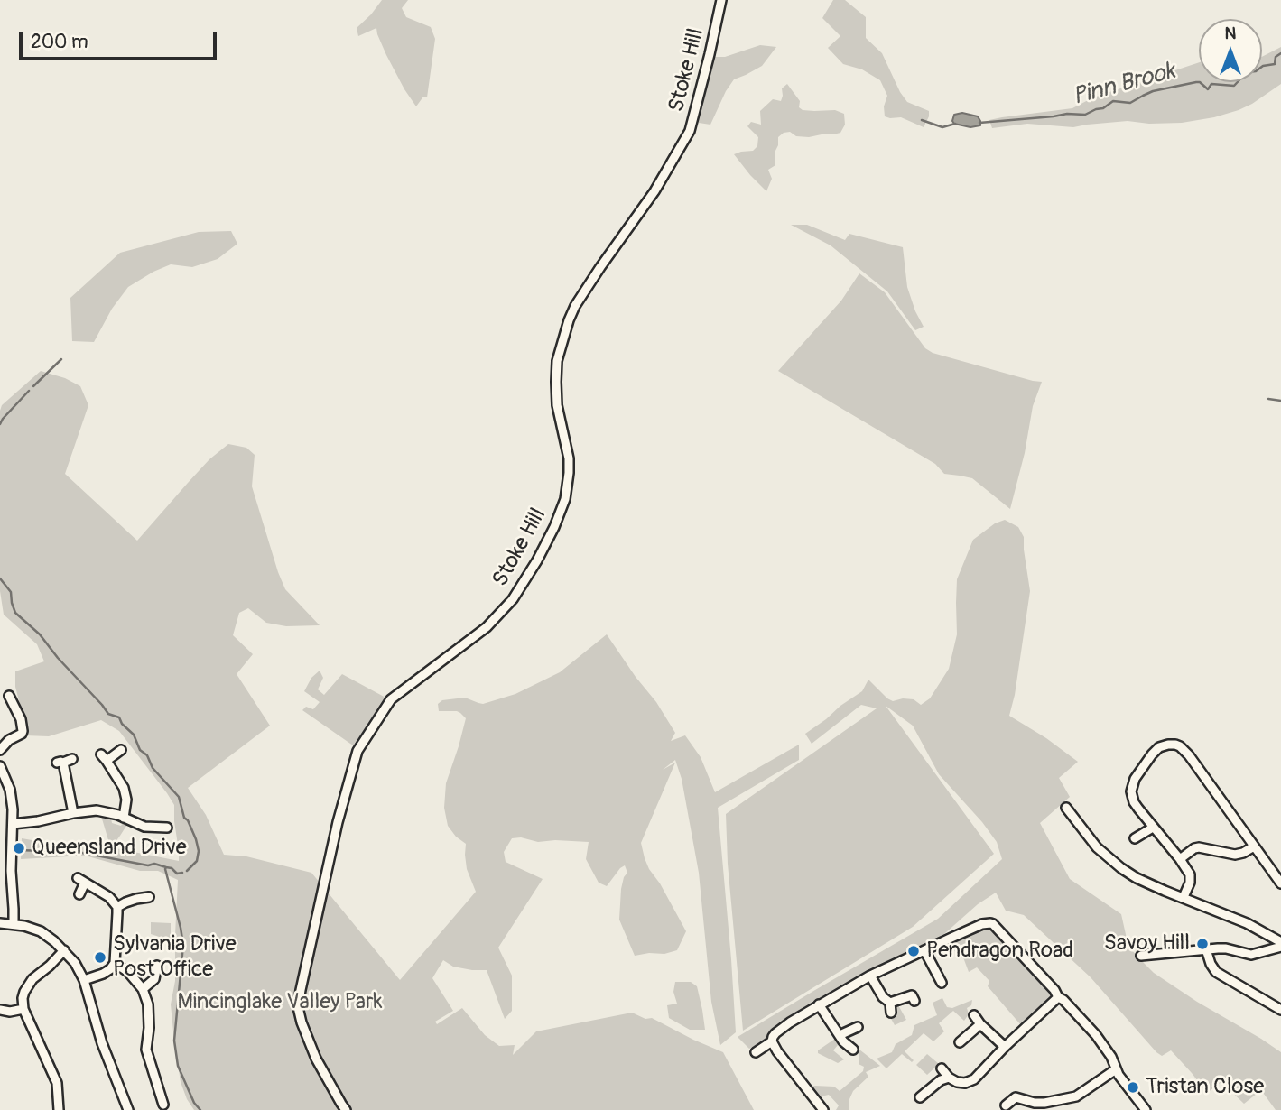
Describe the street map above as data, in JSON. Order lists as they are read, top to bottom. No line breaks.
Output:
{"streets":{"street":["Stoke Hill"]},"water":["Pinn Brook"],"parks":["Mincinglake Valley Park"],"places":["Queensland Drive","Savoy Hill","Pendragon Road","Sylvania Drive Post Office","Tristan Close"],"scale_bar":"200 m","north":"top"}
